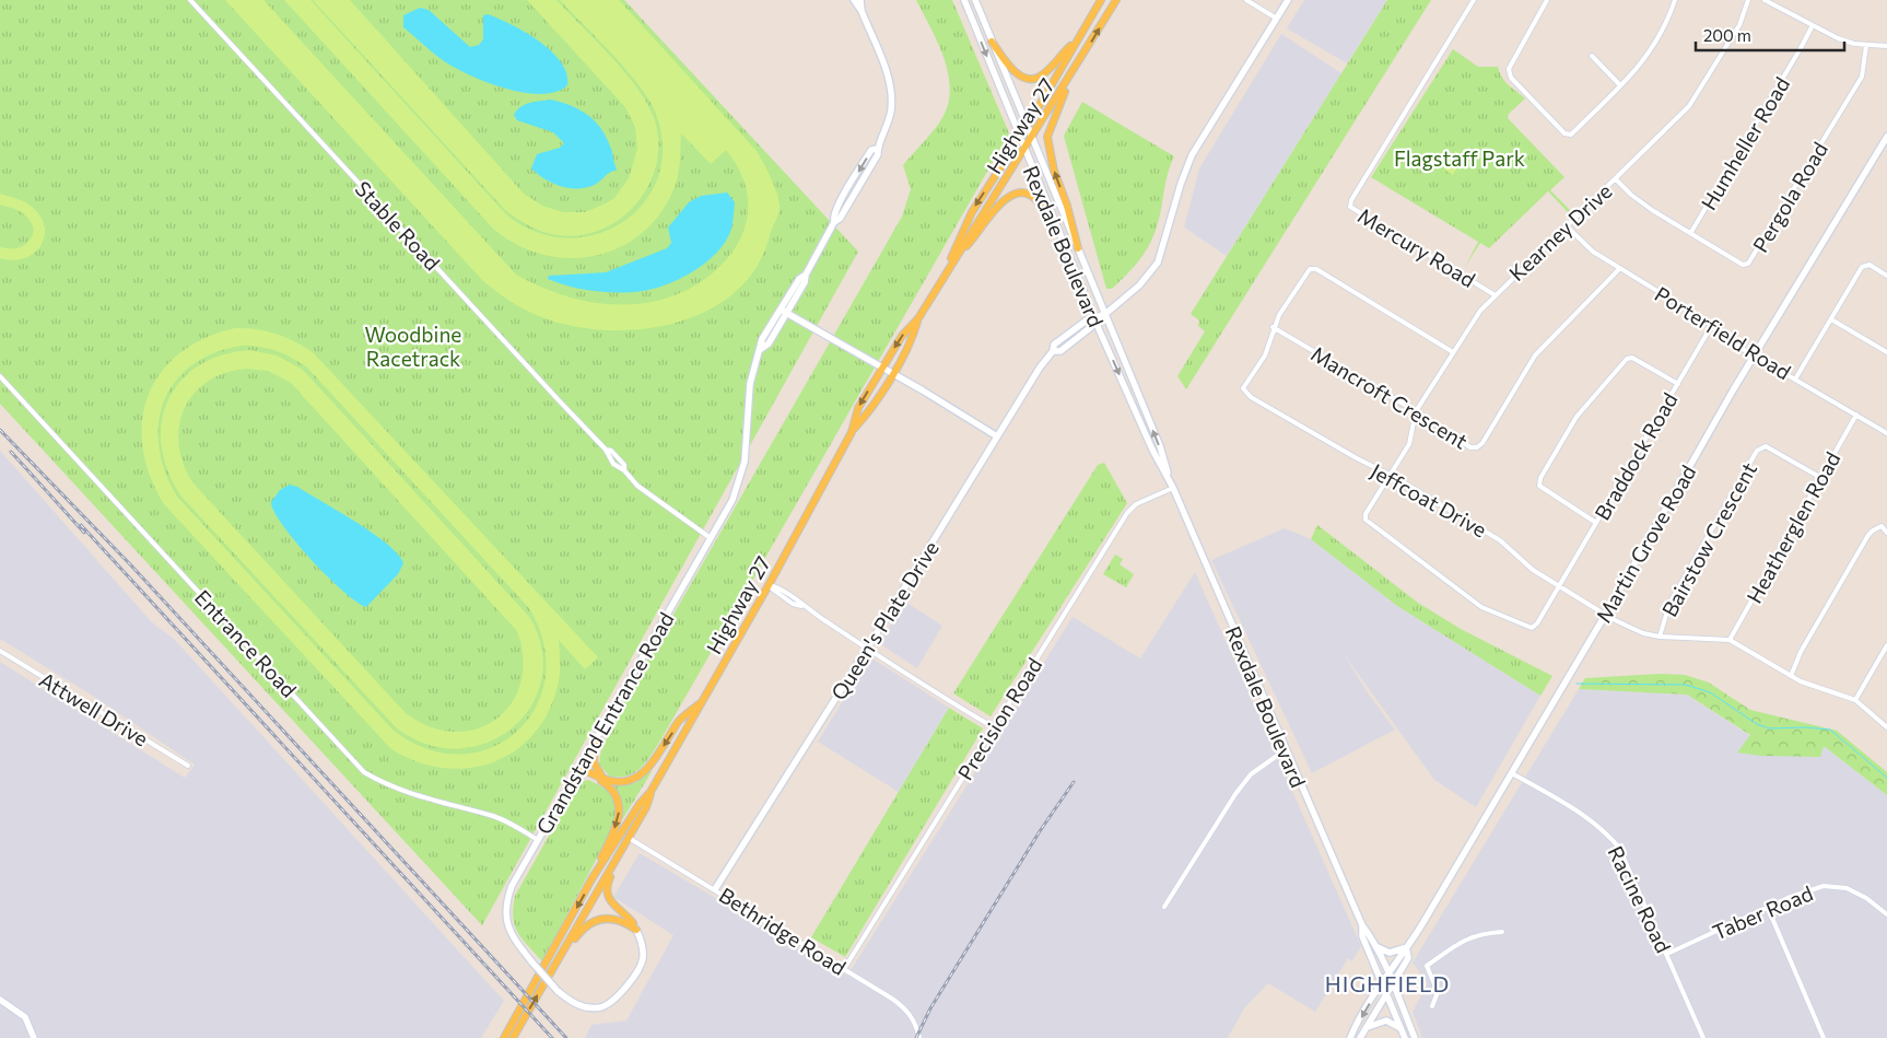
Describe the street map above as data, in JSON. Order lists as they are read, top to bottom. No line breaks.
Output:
{"streets":{"main road":["Highway 27","Rexdale Boulevard","Martin Grove Road","Queen's Plate Drive","Grandstand Entrance Road"],"street":["Humheller Road","Pergola Road","Stable Road","Kearney Drive","Mercury Road","Porterfield Road","Mancroft Crescent","Braddock Road","Jeffcoat Drive","Heatherglen Road","Bairstow Crescent","Entrance Road","Attwell Drive","Precision Road","Racine Road","Taber Road","Bethridge Road"]},"crossings":[["Highway 27","Rexdale Boulevard"],["Highway 27","Bethridge Road"],["Humheller Road","Pergola Road"],["Pergola Road","Kearney Drive"],["Stable Road","Grandstand Entrance Road"],["Kearney Drive","Mercury Road"],["Kearney Drive","Porterfield Road"],["Kearney Drive","Mancroft Crescent"],["Kearney Drive","Braddock Road"],["Kearney Drive","Jeffcoat Drive"],["Rexdale Boulevard","Martin Grove Road"],["Rexdale Boulevard","Queen's Plate Drive"],["Rexdale Boulevard","Precision Road"],["Porterfield Road","Mancroft Crescent"],["Porterfield Road","Braddock Road"],["Porterfield Road","Heatherglen Road"],["Porterfield Road","Martin Grove Road"],["Mancroft Crescent","Jeffcoat Drive"],["Braddock Road","Jeffcoat Drive"],["Jeffcoat Drive","Heatherglen Road"],["Jeffcoat Drive","Bairstow Crescent"],["Jeffcoat Drive","Martin Grove Road"],["Heatherglen Road","Bairstow Crescent"],["Martin Grove Road","Racine Road"],["Queen's Plate Drive","Bethridge Road"],["Entrance Road","Grandstand Entrance Road"],["Precision Road","Bethridge Road"],["Racine Road","Taber Road"]],"districts":["HIGHFIELD"],"parks":["Flagstaff Park","Woodbine Racetrack"],"scale_bar":"200 m"}
